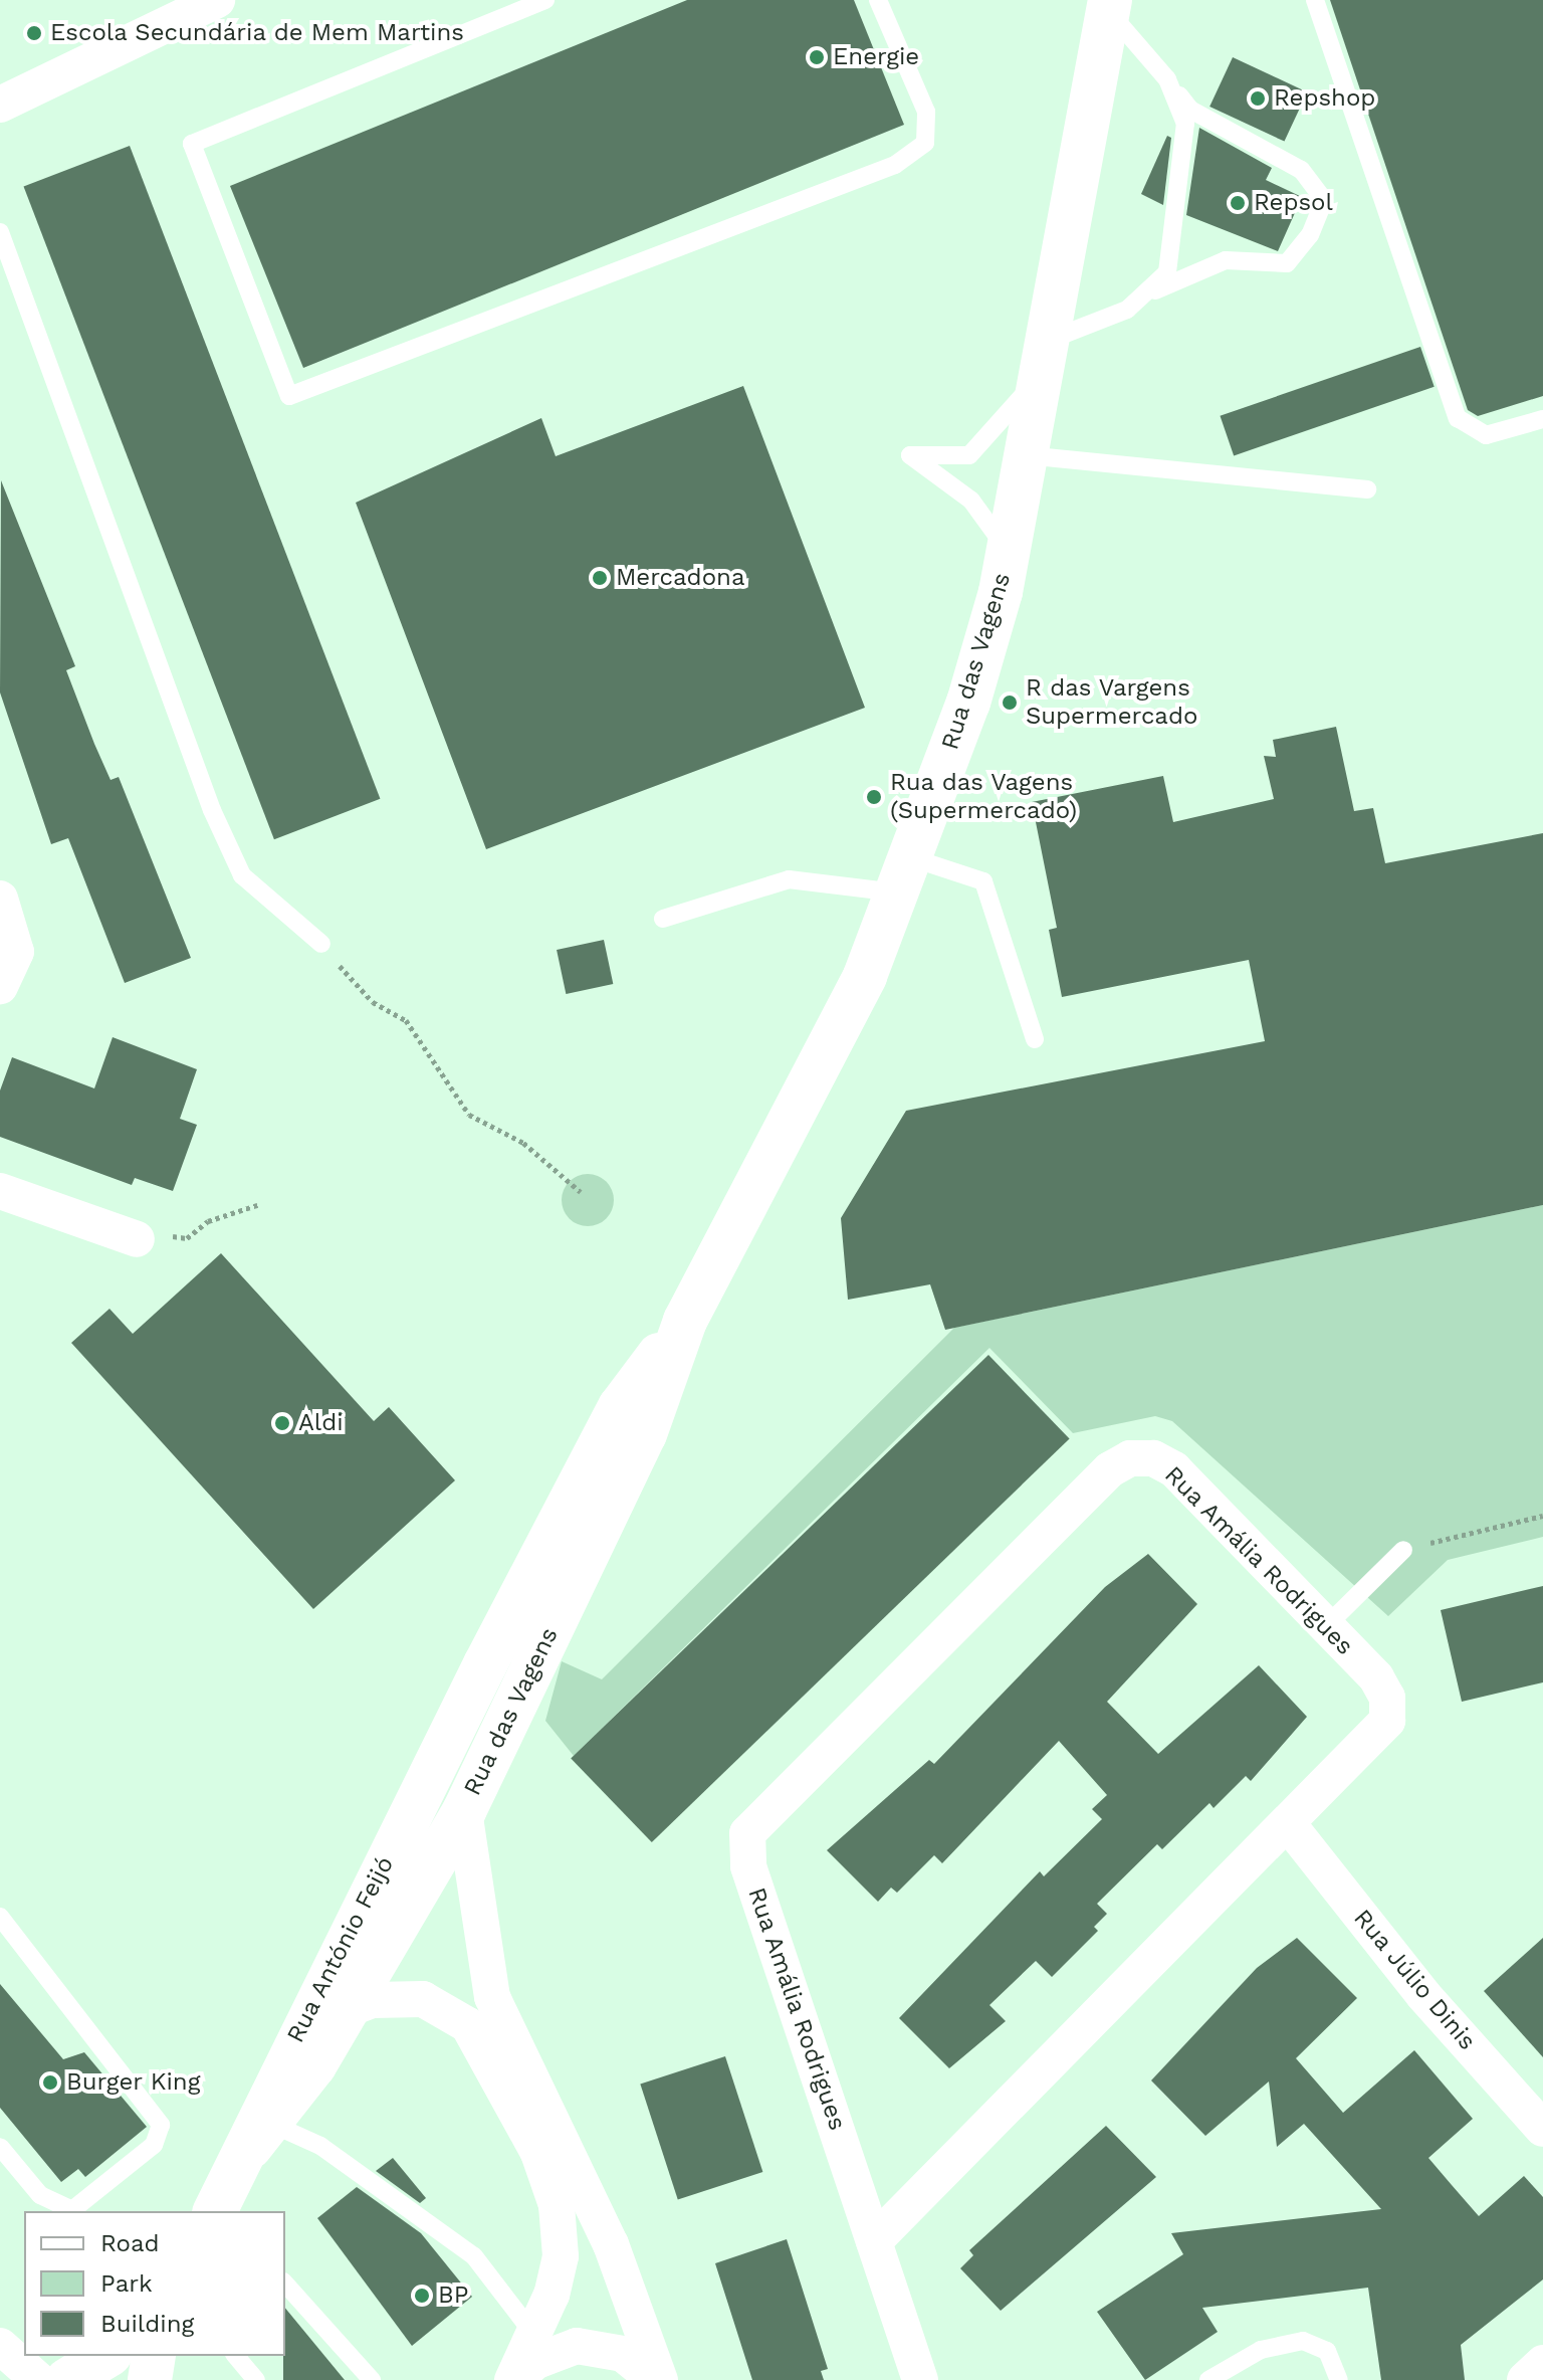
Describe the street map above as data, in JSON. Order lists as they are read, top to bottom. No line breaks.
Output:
{"streets":{"street":["Rua das Vagens","Rua Amália Rodrigues","Rua António Feijó","Rua Júlio Dinis"]},"crossings":[["Rua das Vagens","Rua António Feijó"],["Rua Amália Rodrigues","Rua Júlio Dinis"]],"places":["Escola Secundária de Mem Martins","Energie","Repshop","Repsol","Mercadona","R das Vargens Supermercado","Rua das Vagens (Supermercado)","Aldi","Burger King","BP"],"legend":["Road","Park","Building"]}
